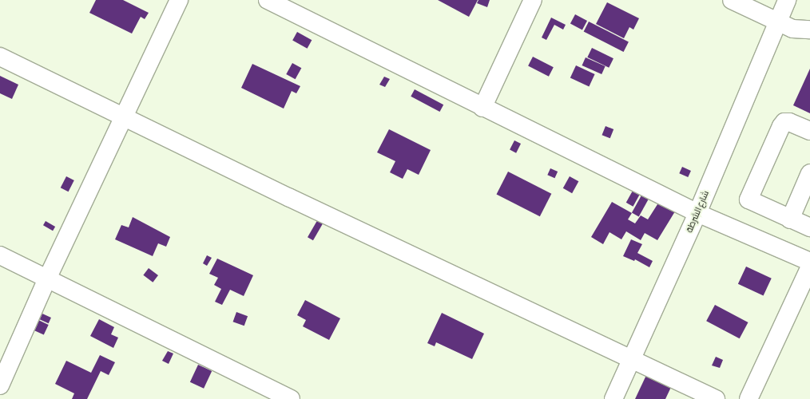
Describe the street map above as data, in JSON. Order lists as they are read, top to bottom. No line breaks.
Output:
{"streets":{"street":["شارع الشرطة"]}}
